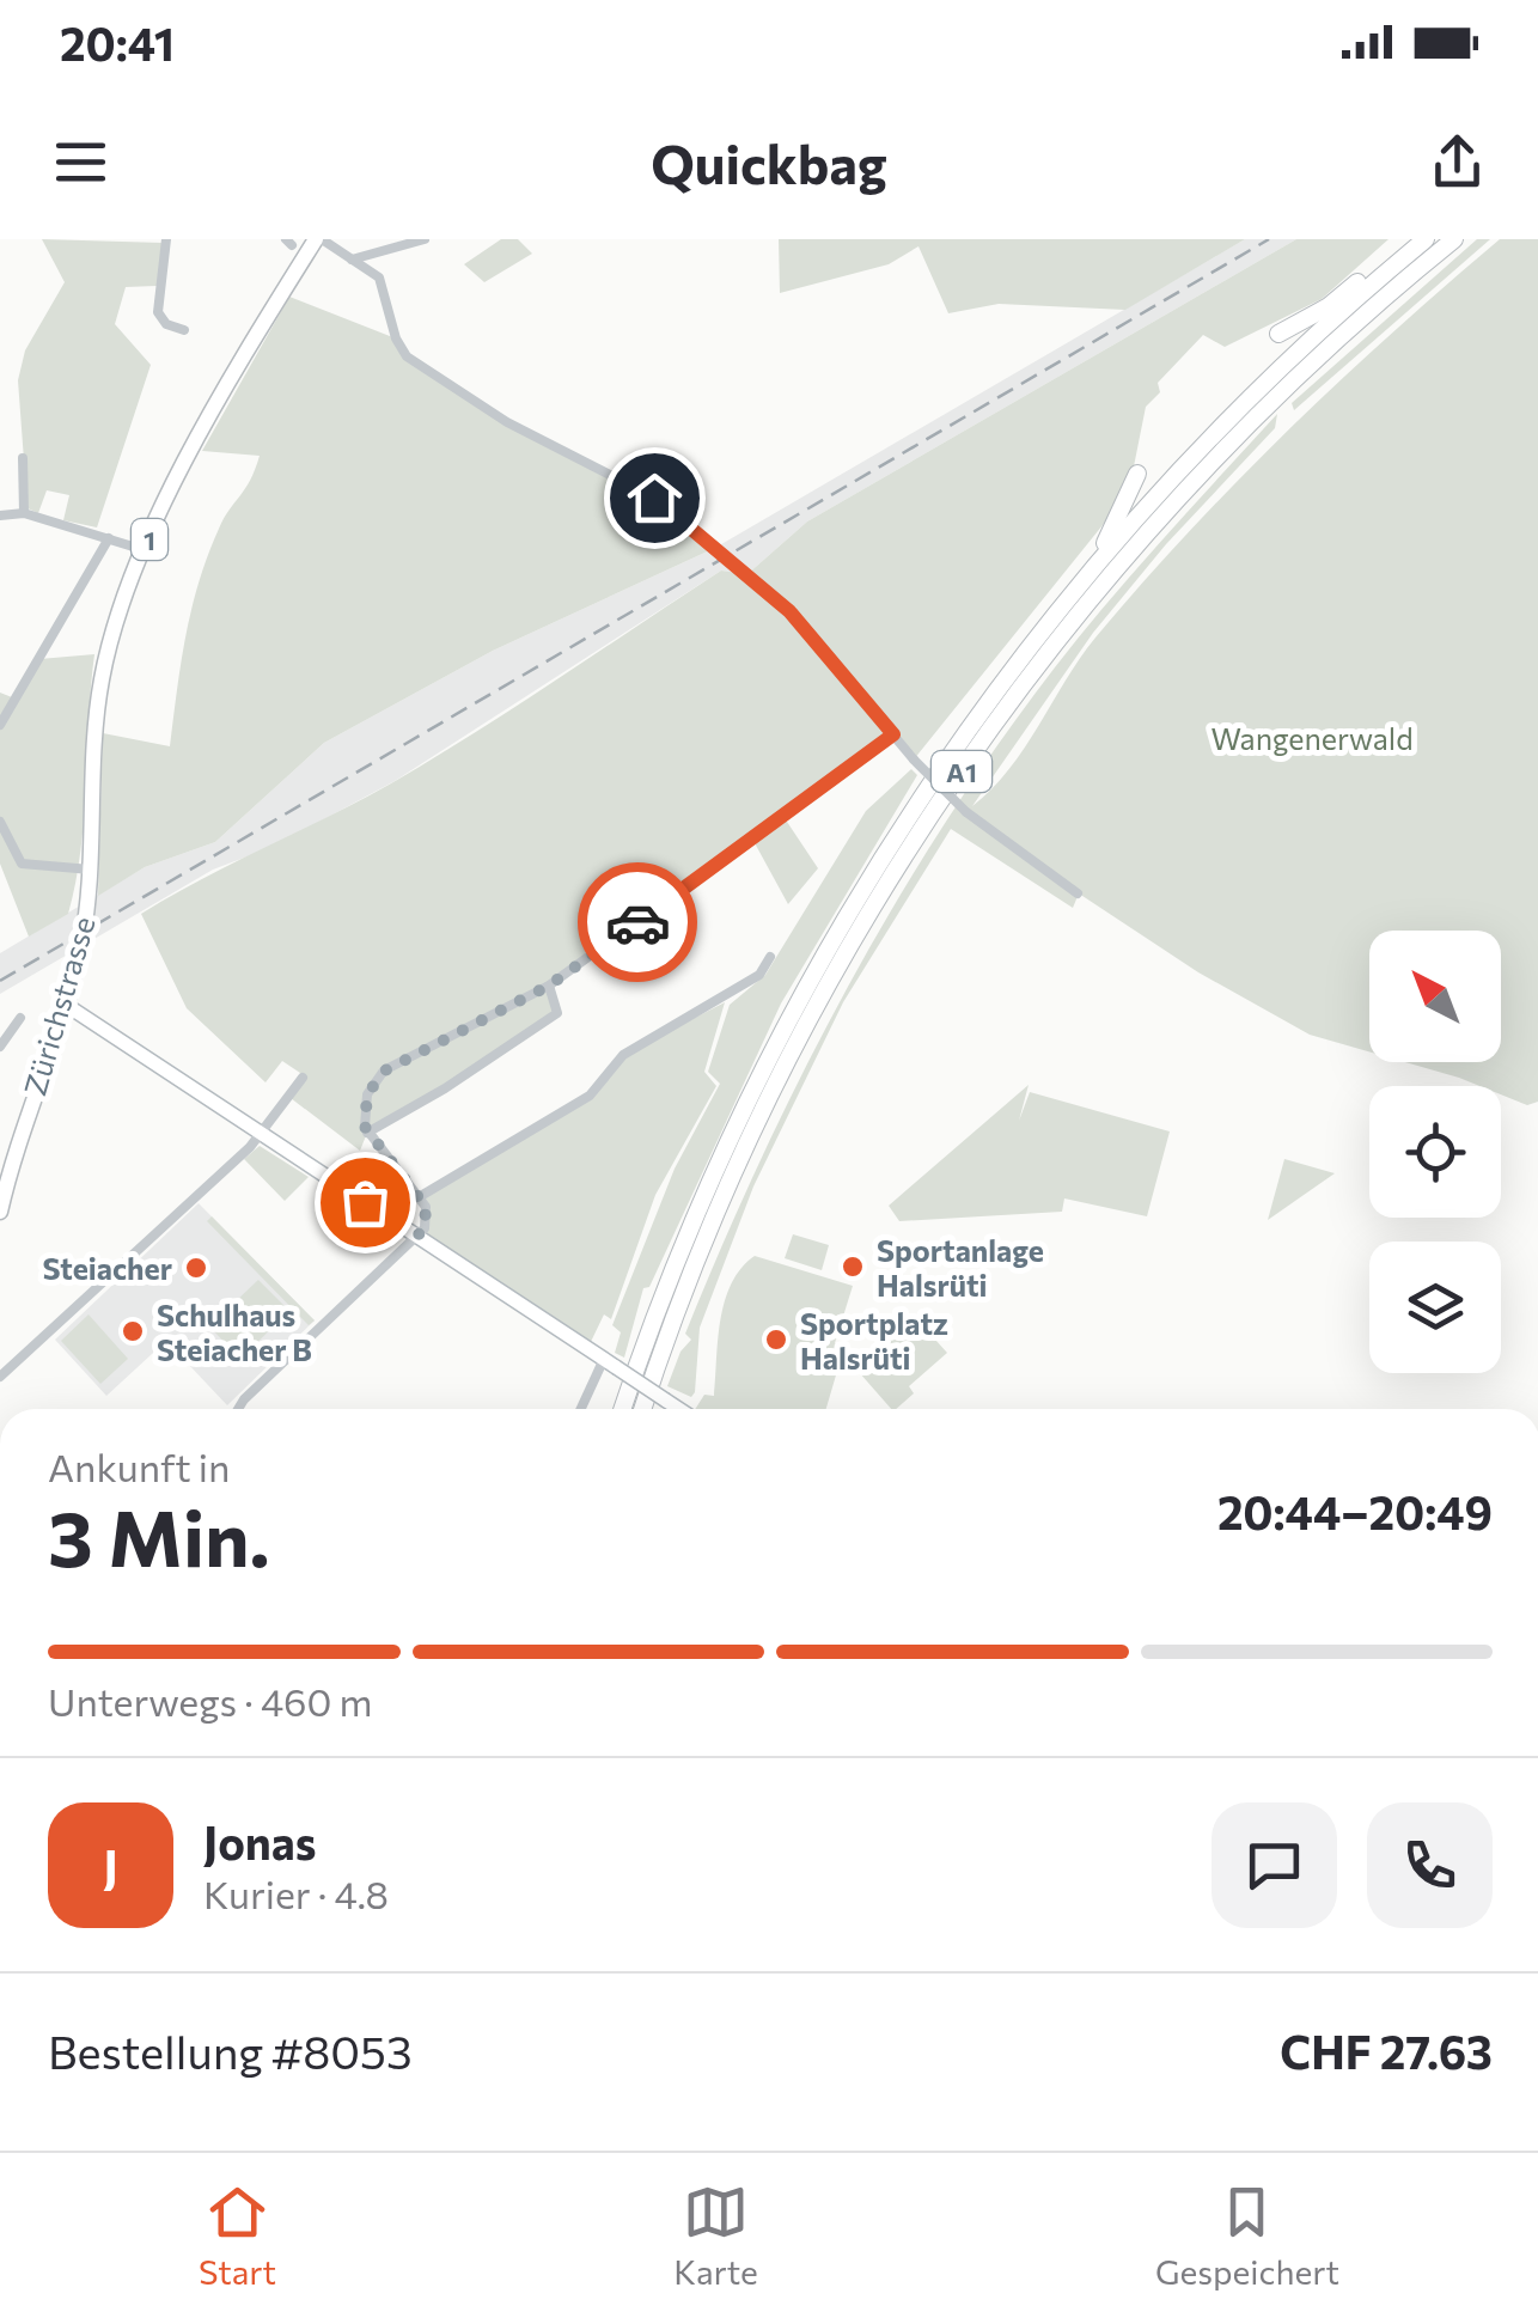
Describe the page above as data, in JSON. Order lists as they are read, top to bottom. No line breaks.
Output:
{"streets":{"highway":["A1"],"main road":["1","Zürichstrasse"]},"crossings":[["1","Zürichstrasse"]],"parks":["Wangenerwald"],"places":["Sportanlage Halsrüti","Steiacher","Schulhaus Steiacher B","Sportplatz Halsrüti"],"north":"top left","page":{"status":"20:41","header":"Quickbag","heading":["3 Min.","Ankunft in","20:44–20:49"],"panel":["Jonas","Kurier · 4.8","Bestellung #8053","CHF 27.63"],"bar":"Unterwegs · 460 m","round":"J","tabs":["Start","Karte","Gespeichert"]}}
